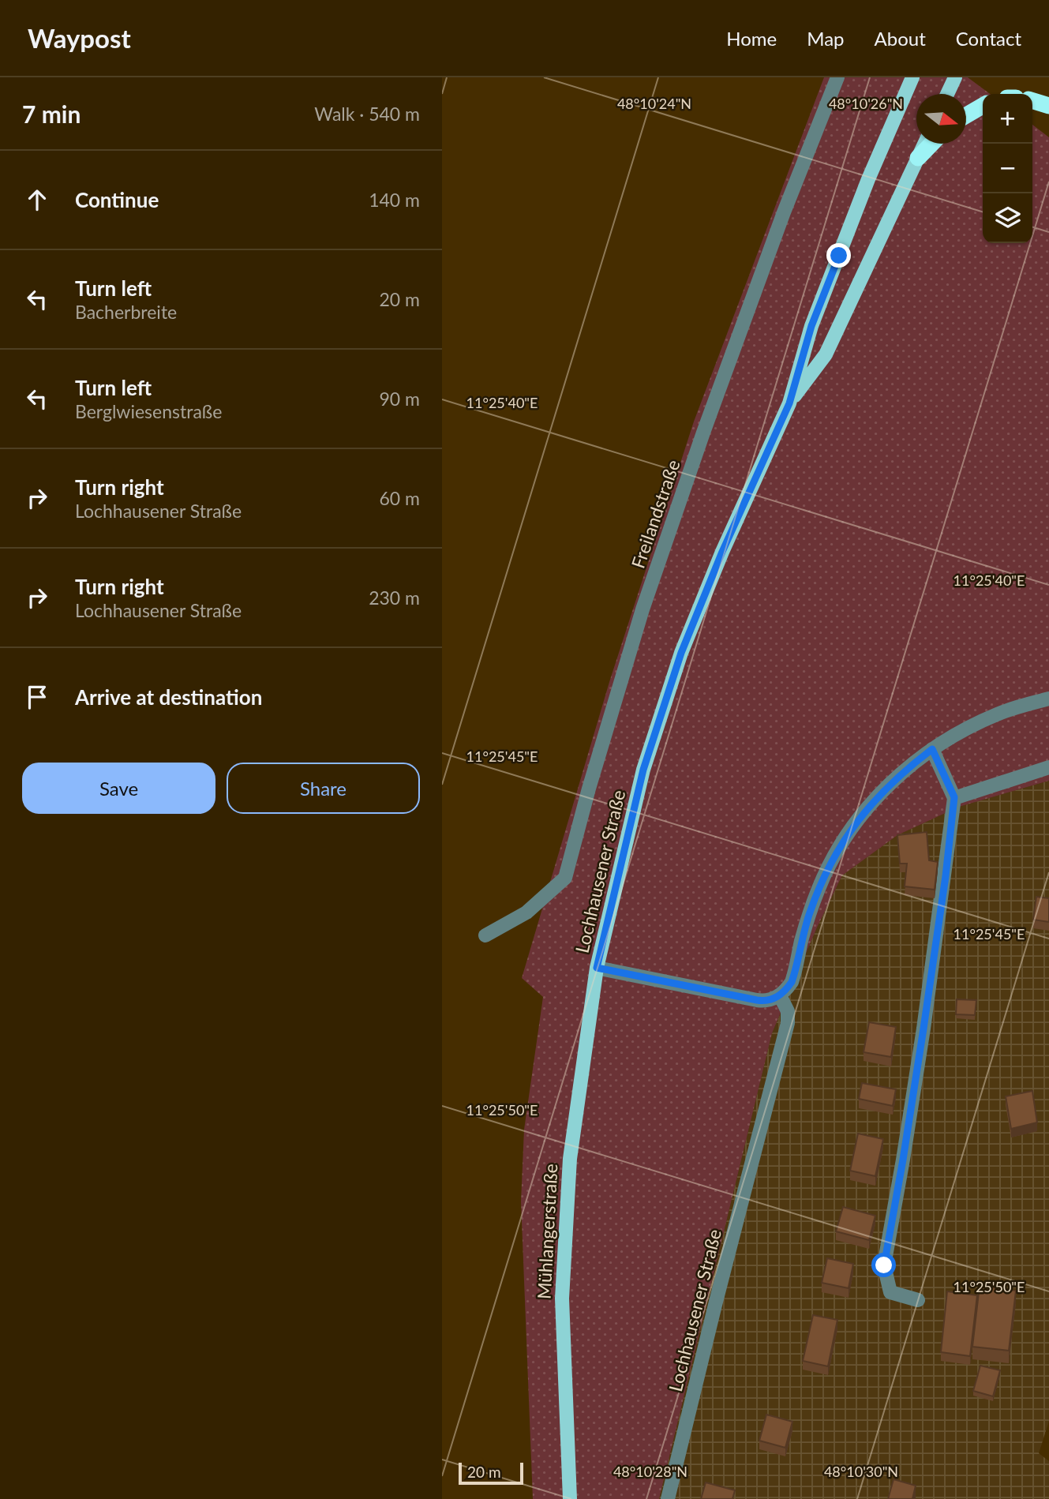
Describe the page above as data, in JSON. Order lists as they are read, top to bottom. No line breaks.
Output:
{"streets":{"main road":["Lochhausener Straße","Mühlangerstraße"],"street":["Freilandstraße"]},"crossings":[["Lochhausener Straße","Mühlangerstraße"]],"scale_bar":"20 m","north":"right","page":{"header":"Waypost","nav":["Home","Map","About","Contact"],"heading":["7 min","Walk · 540 m"],"map_buttons":["+","−"],"list":[["Continue","140 m"],["Turn left","Bacherbreite","20 m"],["Turn left","Berglwiesenstraße","90 m"],["Turn right","Lochhausener Straße","60 m"],["Turn right","Lochhausener Straße","230 m"],"Arrive at destination"],"buttons":["Save","Share"],"scale":"20 m"},"coordinates":["48°10'24\"N","48°10'26\"N","11°25'40\"E","11°25'45\"E","11°25'50\"E","48°10'28\"N","48°10'30\"N"]}
